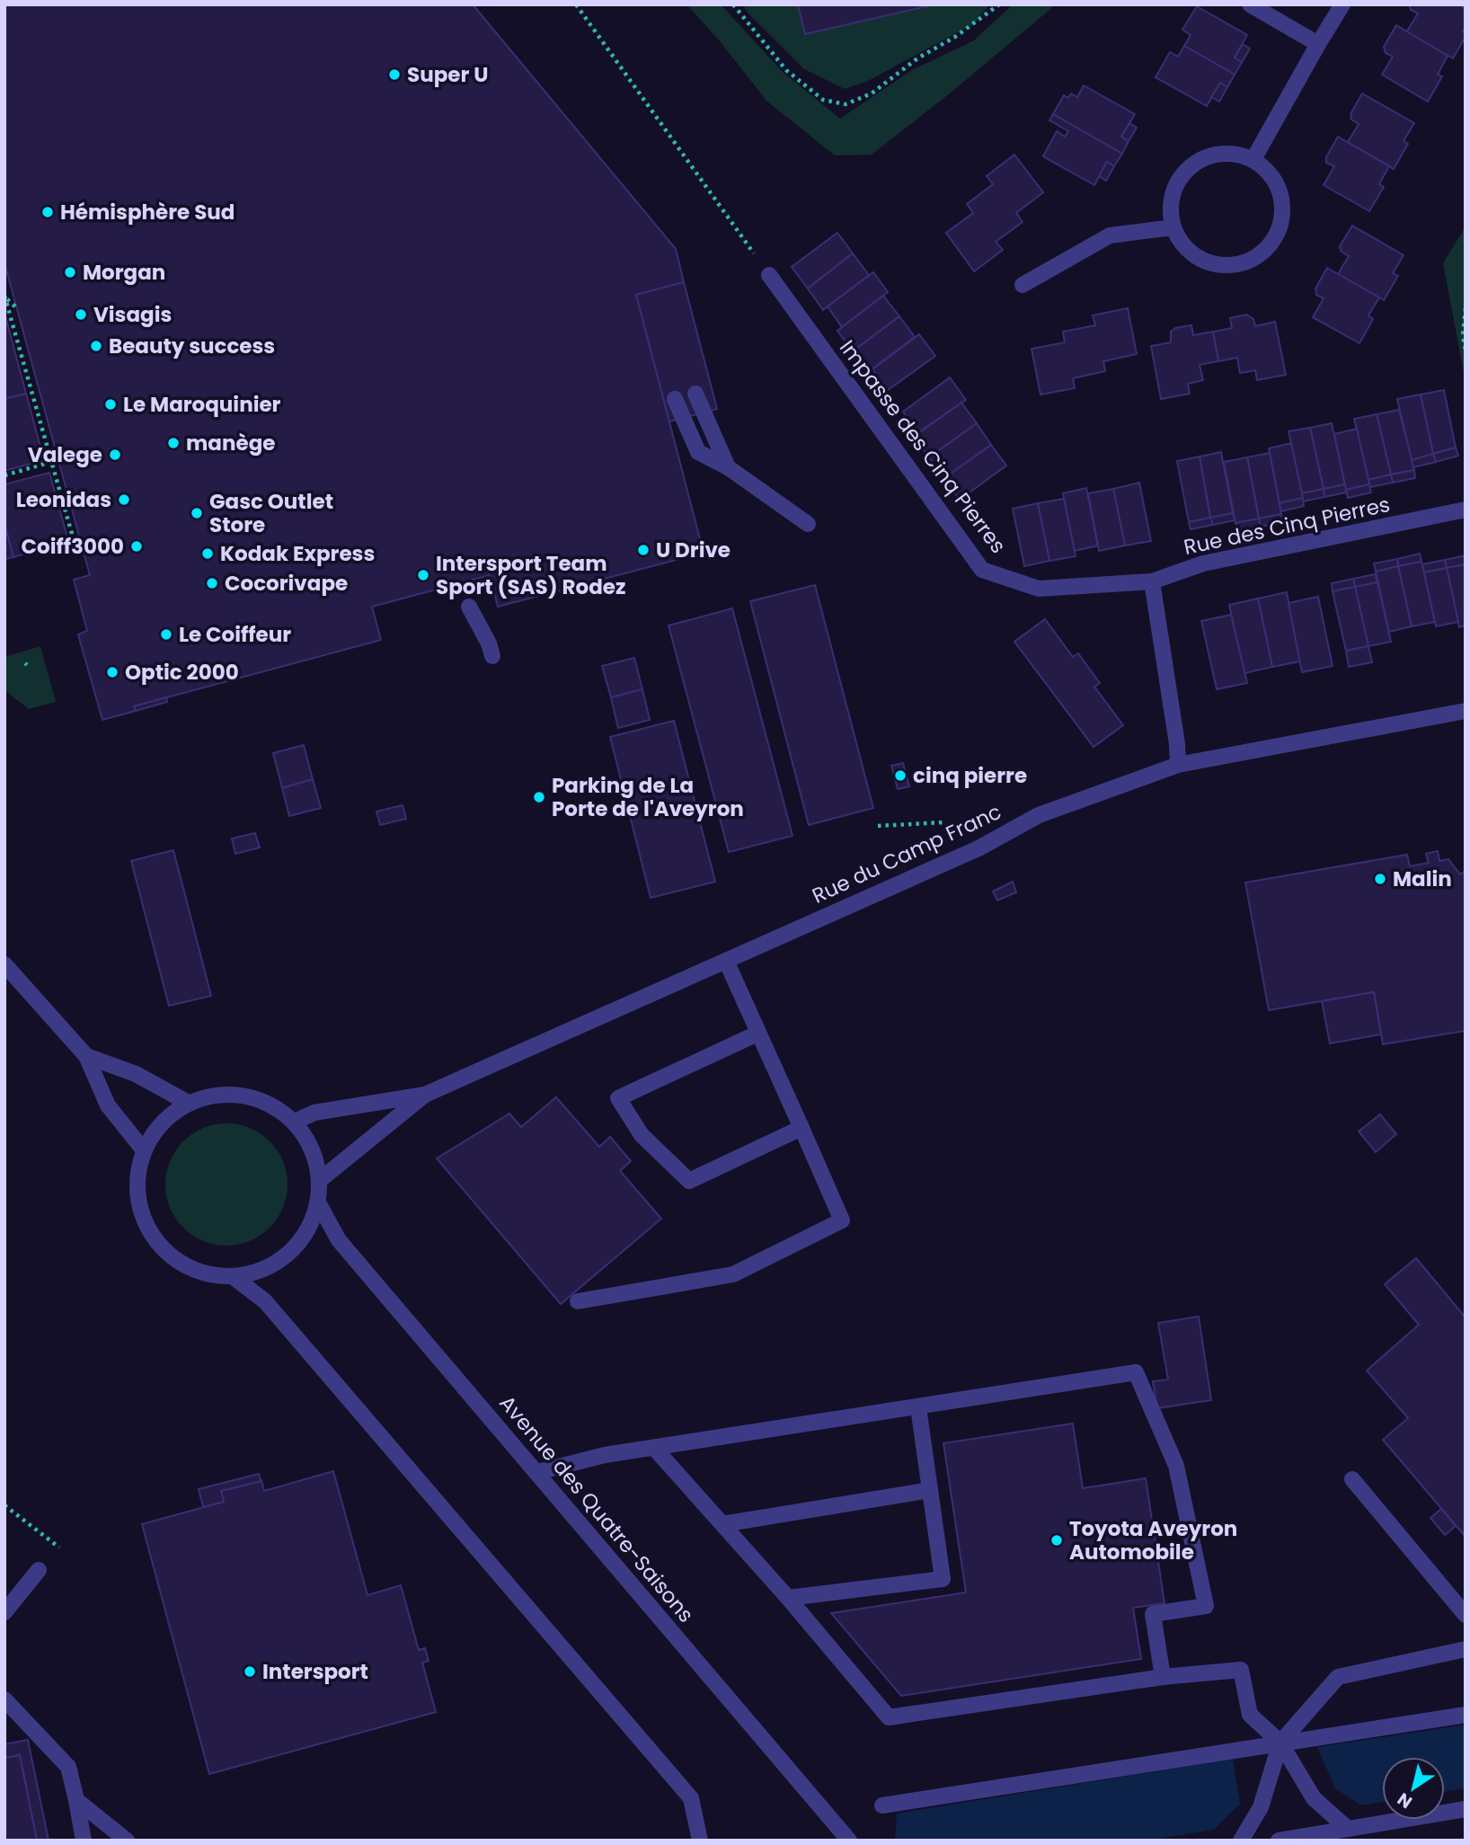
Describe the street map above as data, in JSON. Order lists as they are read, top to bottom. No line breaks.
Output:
{"streets":{"street":["Impasse des Cinq Pierres","Rue des Cinq Pierres","Rue du Camp Franc","Avenue des Quatre-Saisons"]},"crossings":[["Impasse des Cinq Pierres","Rue des Cinq Pierres"],["Rue du Camp Franc","Avenue des Quatre-Saisons"]],"places":["Super U","Hémisphère Sud","Morgan","Visagis","Beauty success","Le Maroquinier","manège","Valege","Leonidas","Gasc Outlet Store","Coiff3000","U Drive","Kodak Express","Intersport Team Sport (SAS) Rodez","Cocorivape","Le Coiffeur","Optic 2000","cinq pierre","Parking de La Porte de l'Aveyron","Malin","Toyota Aveyron Automobile","Intersport"],"north":"bottom left"}
